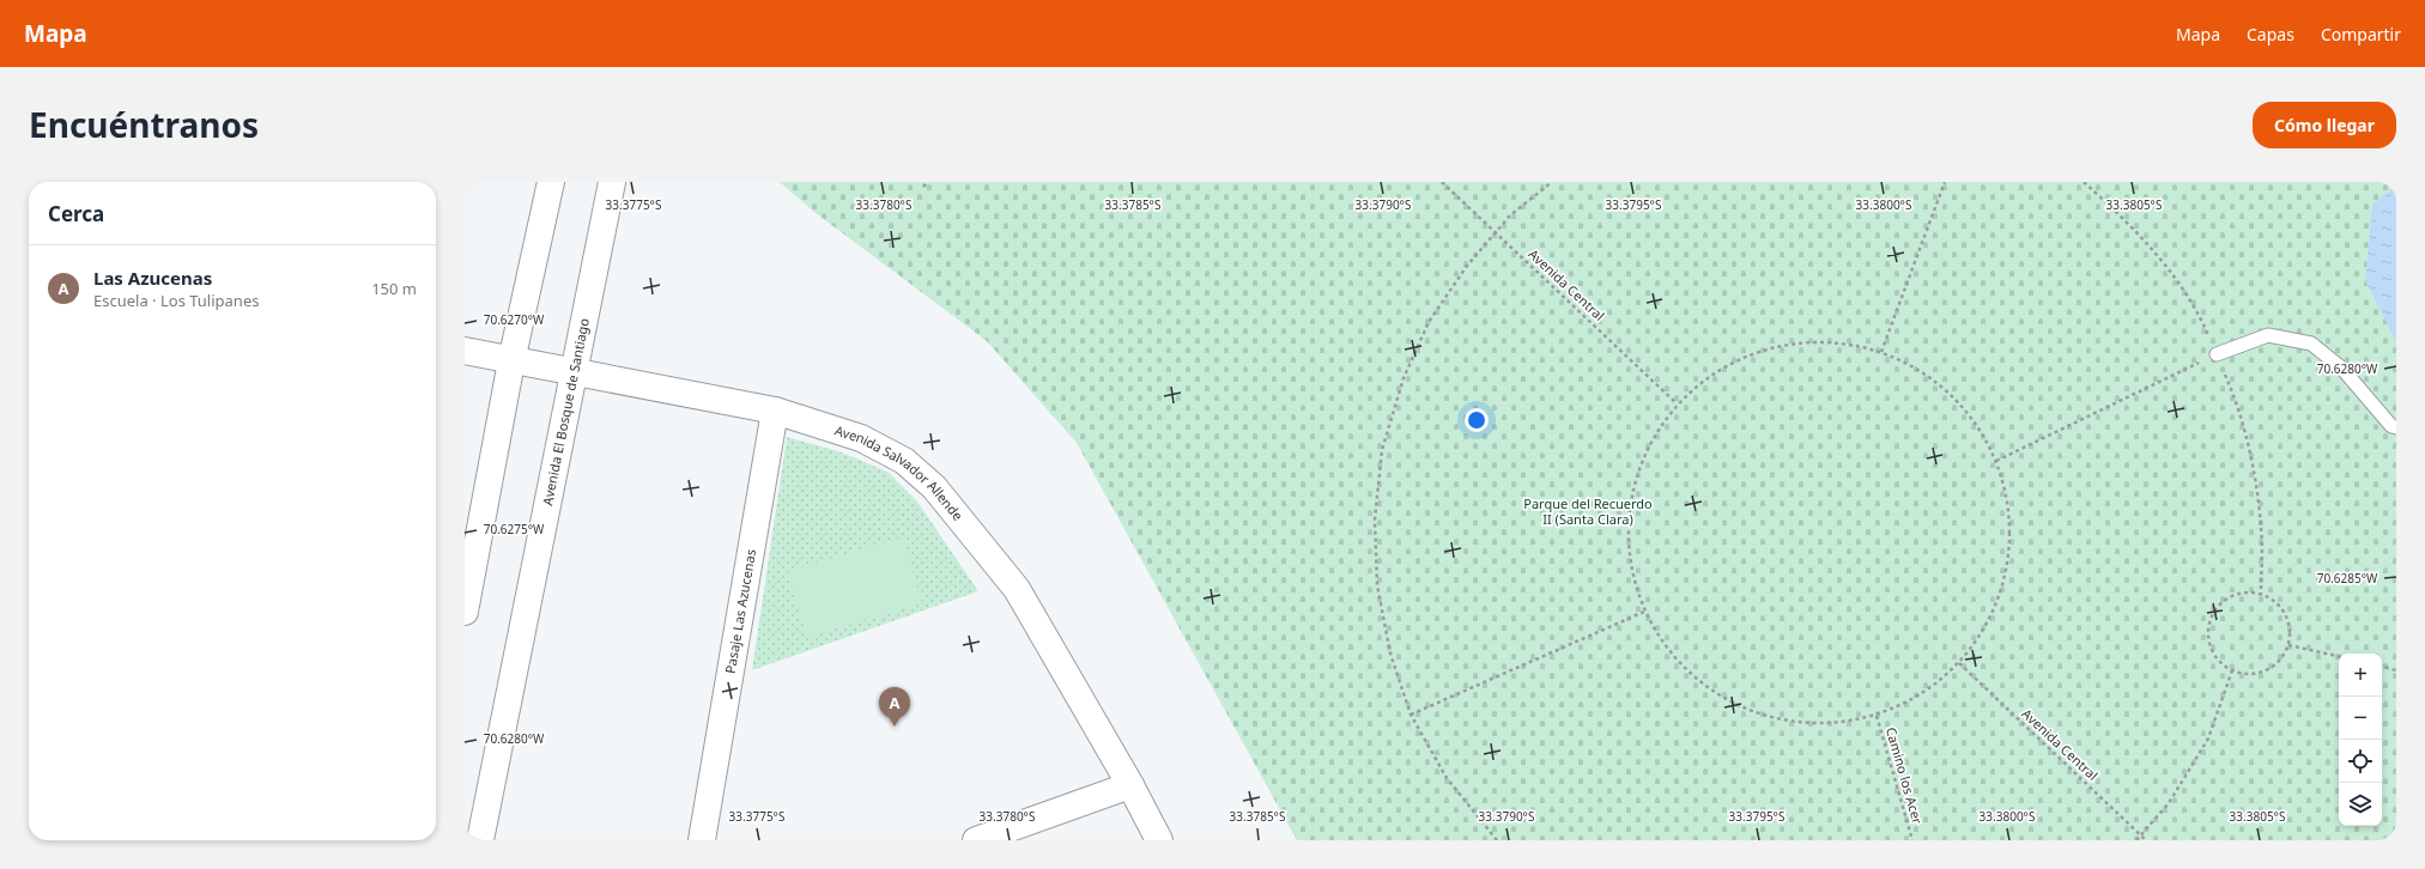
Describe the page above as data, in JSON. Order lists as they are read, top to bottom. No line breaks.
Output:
{"streets":{"street":["Avenida El Bosque de Santiago","Avenida Salvador Allende","Pasaje Las Azucenas"],"path":["Avenida Central","Camino los Acer"]},"crossings":[["Avenida El Bosque de Santiago","Avenida Salvador Allende"],["Avenida Salvador Allende","Pasaje Las Azucenas"]],"parks":["Parque del Recuerdo II (Santa Clara)"],"page":{"header":"Mapa","nav":["Mapa","Capas","Compartir"],"title":"Encuéntranos","buttons":"Cómo llegar","heading":"Cerca","list":[{"mark":"A","name":"Las Azucenas","note":"Escuela · Los Tulipanes","value":"150 m"}],"map_buttons":["+","−"],"pins":"A"},"coordinates":["33.3775°S","33.3780°S","33.3785°S","33.3790°S","33.3795°S","33.3800°S","33.3805°S","70.6270°W","70.6280°W","70.6275°W","70.6285°W"]}
